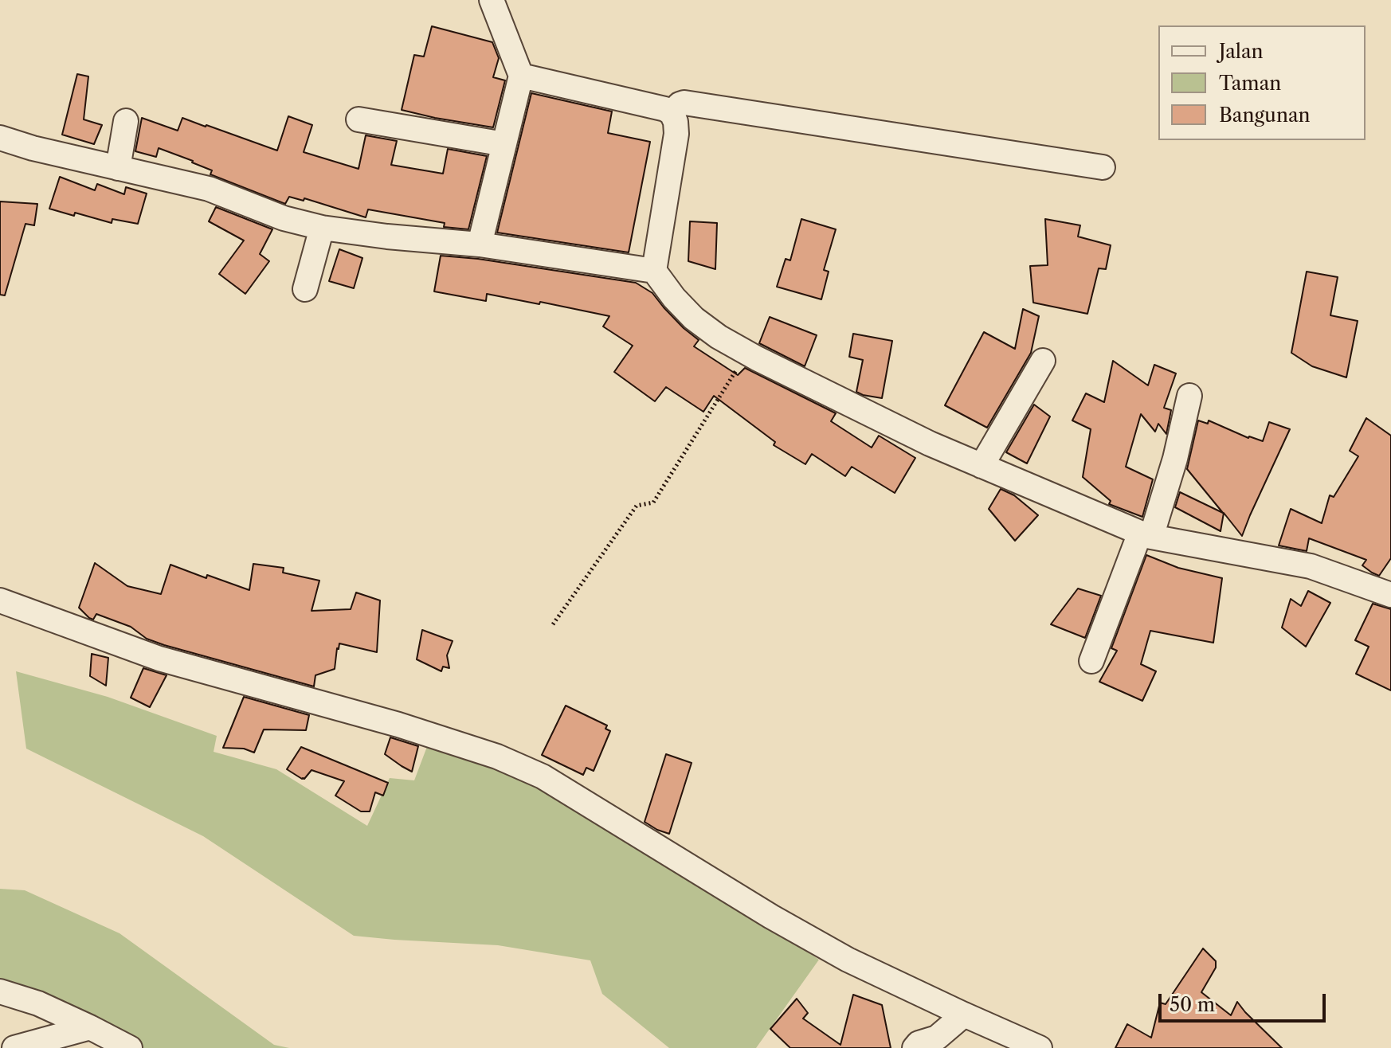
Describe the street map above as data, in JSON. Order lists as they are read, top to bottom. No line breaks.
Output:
{"legend":["Jalan","Taman","Bangunan"],"scale_bar":"50 m"}
